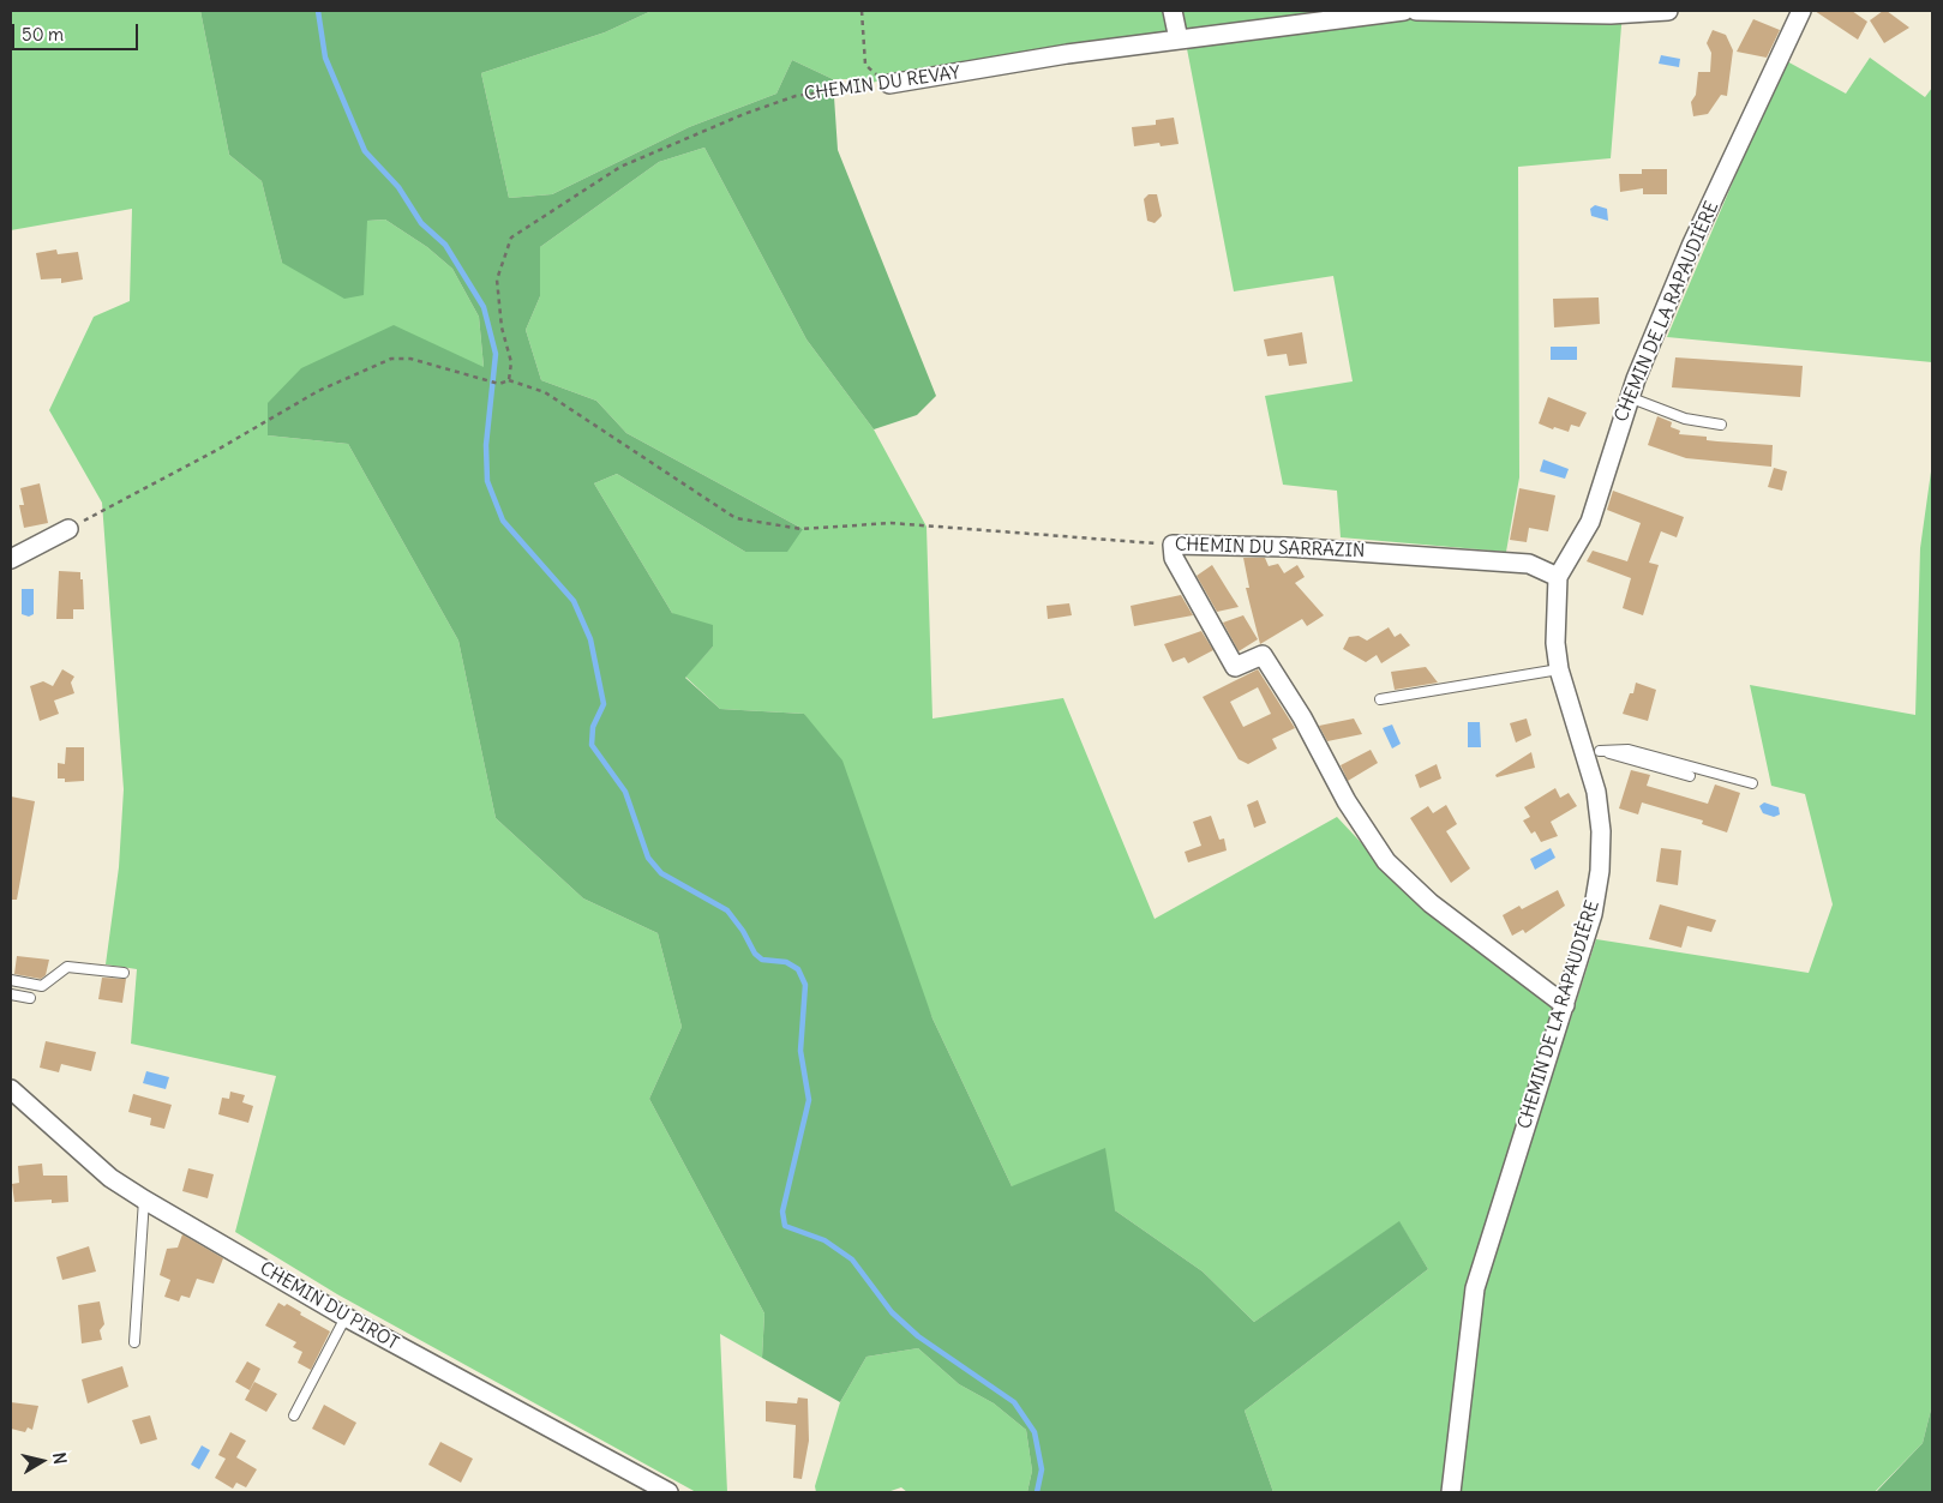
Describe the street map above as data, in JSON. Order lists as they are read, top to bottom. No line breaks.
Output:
{"streets":{"street":["CHEMIN DU REVAY","CHEMIN DE LA RAPAUDIÈRE","CHEMIN DU SARRAZIN","CHEMIN DU PIROT"]},"crossings":[["CHEMIN DU REVAY","CHEMIN DU SARRAZIN"],["CHEMIN DE LA RAPAUDIÈRE","CHEMIN DU SARRAZIN"]],"scale_bar":"50 m","north":"right"}
